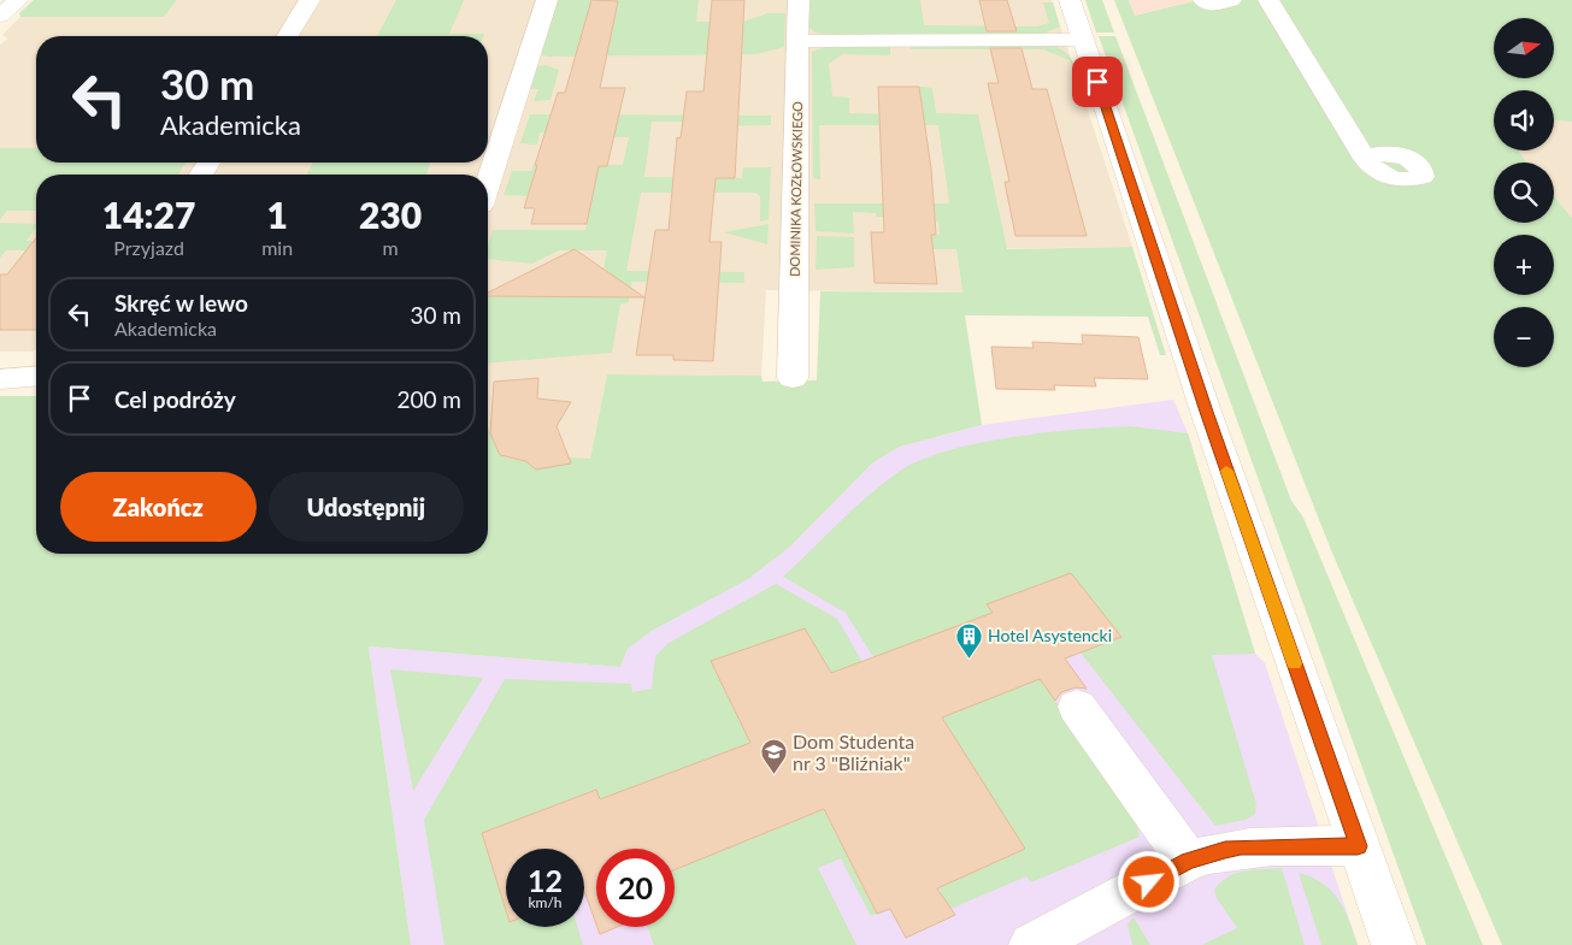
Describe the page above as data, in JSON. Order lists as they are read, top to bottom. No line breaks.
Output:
{"streets":{"street":["DOMINIKA KOZŁOWSKIEGO"]},"places":{"building":["Hotel Asystencki"],"school or university":["Dom Studenta nr 3 \"Bliźniak\""]},"north":"right","page":{"map_buttons":["+","−"],"turn":["30 m","Akademicka"],"eta":["14:27","Przyjazd","1","min","230","m"],"list":[{"name":"Skręć w lewo","note":"Akademicka","value":"30 m"},{"name":"Cel podróży","value":"200 m"}],"buttons":["Zakończ","Udostępnij"],"speed":"12 km/h","limit":"20"}}
